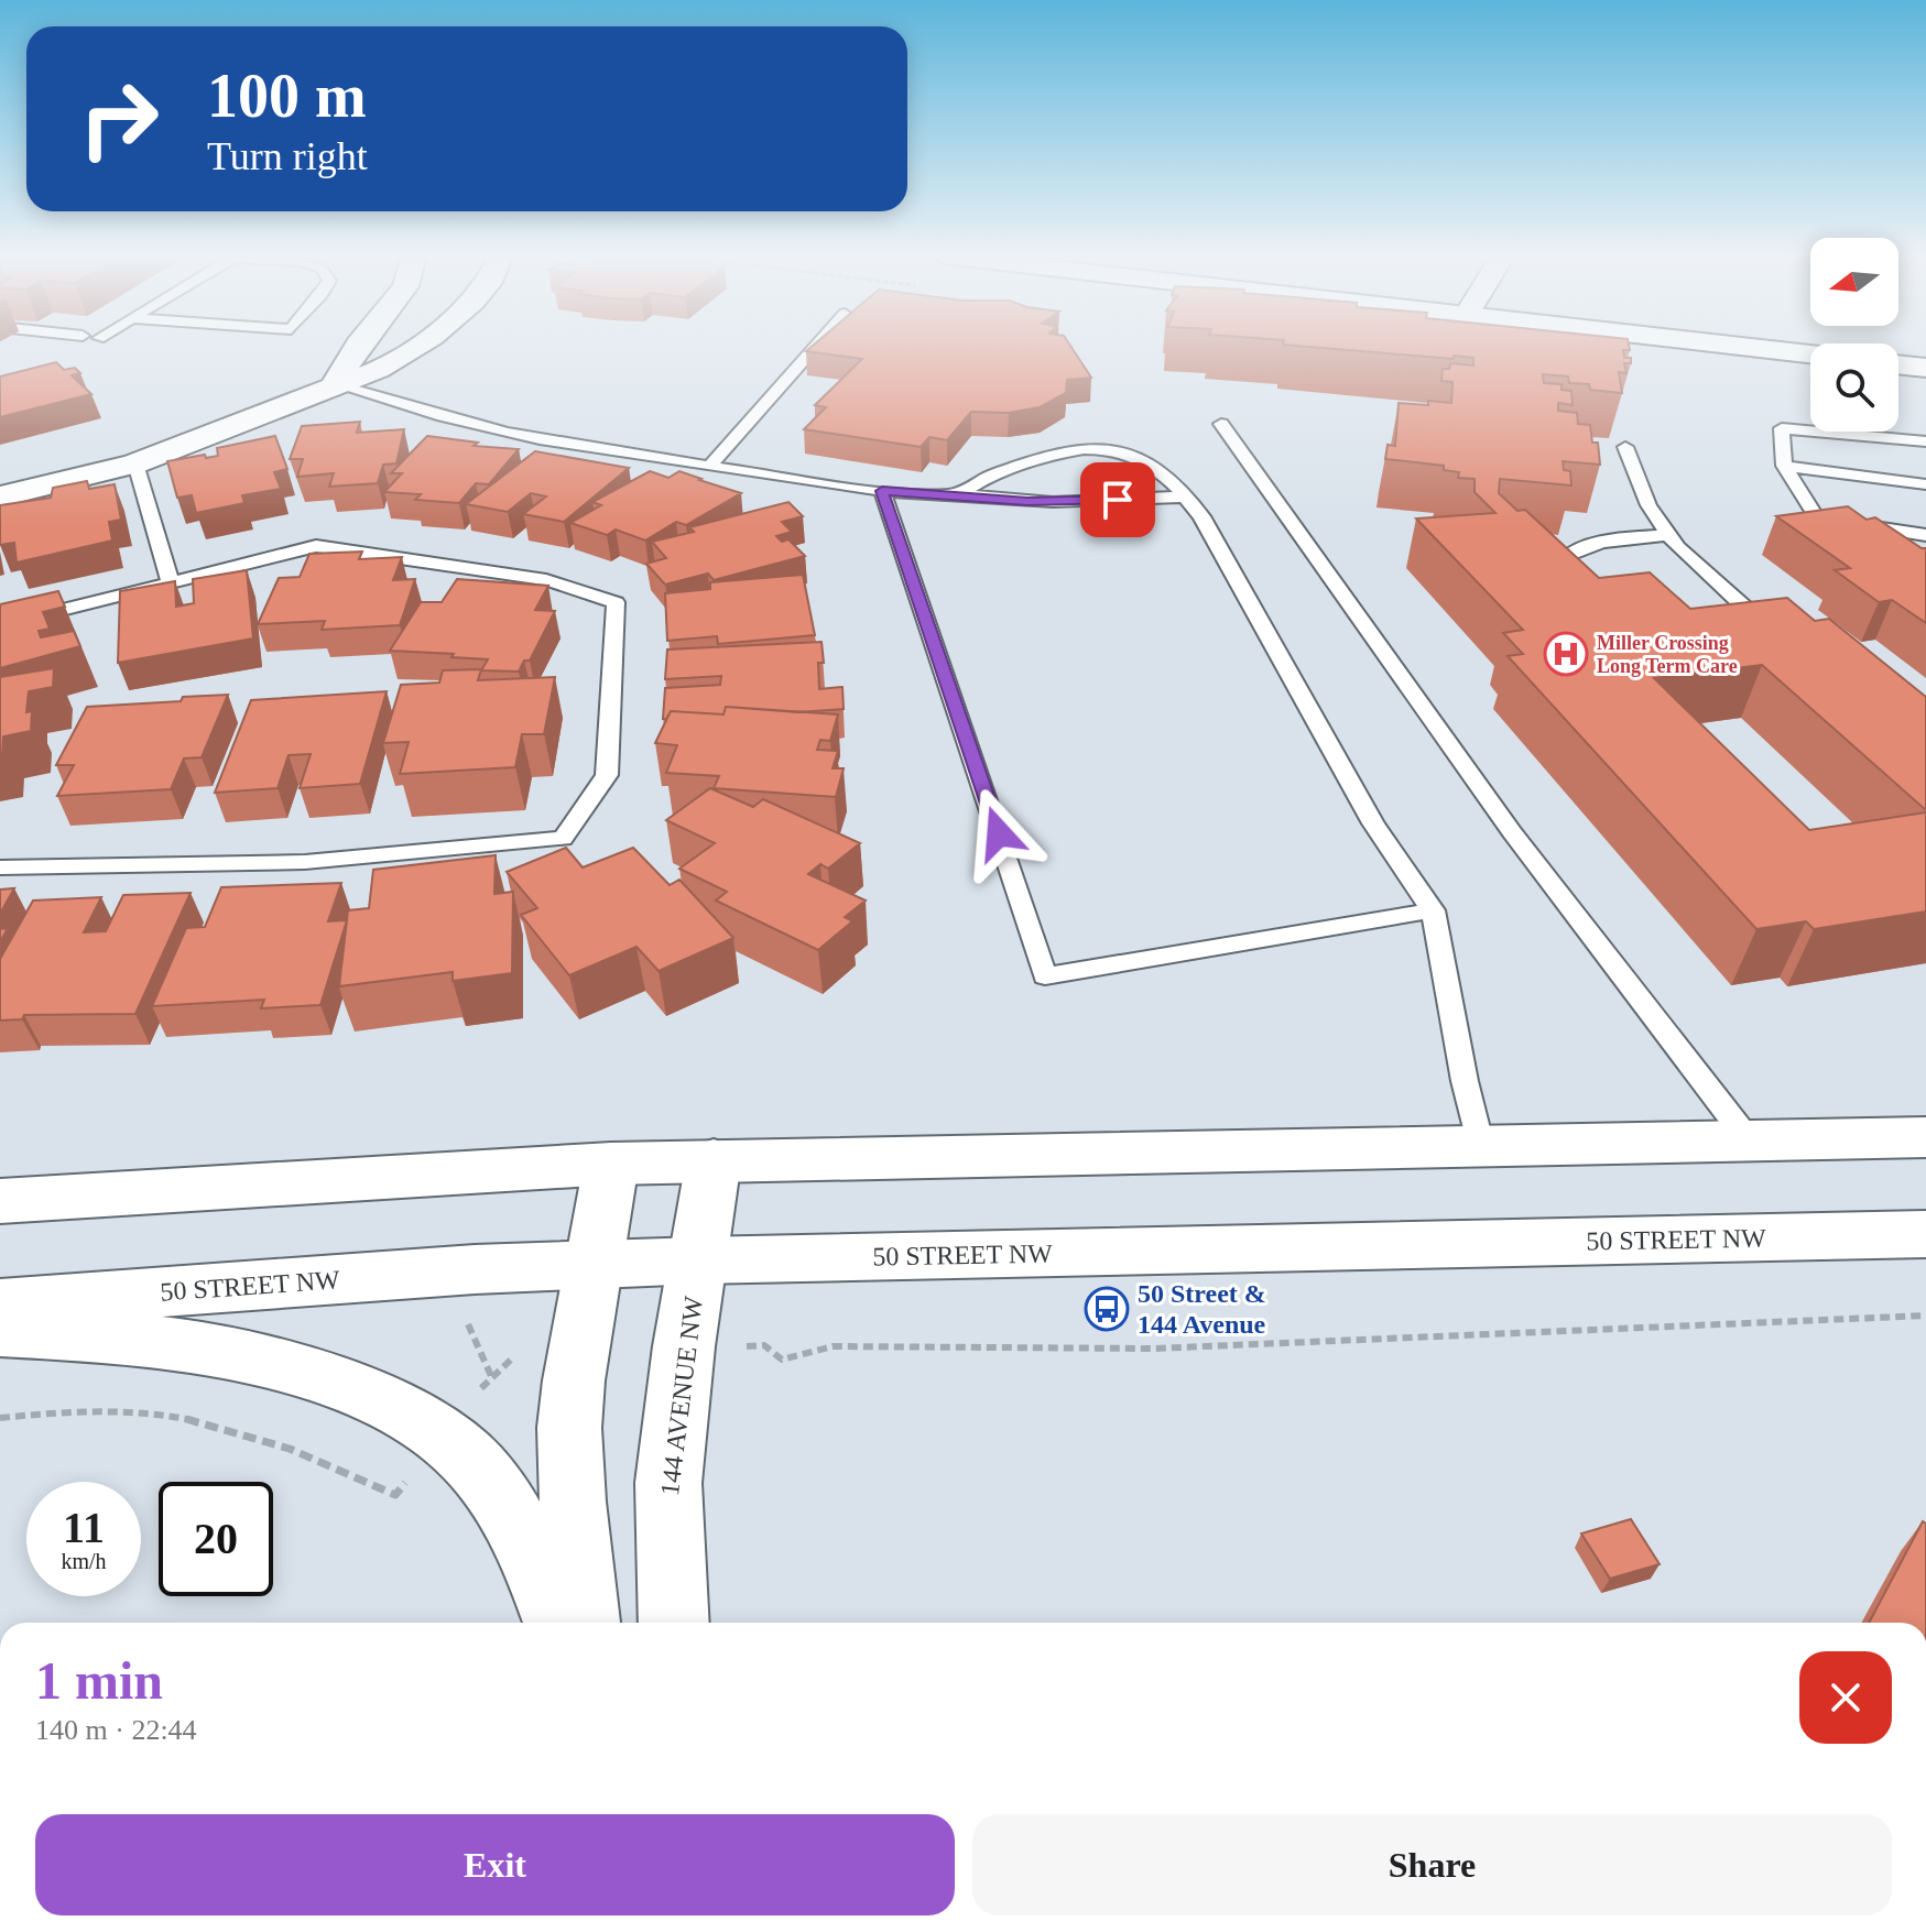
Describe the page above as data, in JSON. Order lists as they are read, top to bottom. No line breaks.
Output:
{"streets":{"main road":["50 STREET NW","144 AVENUE NW"]},"crossings":[["50 STREET NW","144 AVENUE NW"]],"places":{"hospital":["Miller Crossing Long Term Care"],"bus stop":["50 Street & 144 Avenue"]},"north":"left","page":{"turn":["100 m","Turn right"],"speed":"11 km/h","limit":"20","heading":["1 min","140 m · 22:44"],"buttons":["Exit","Share"]}}
